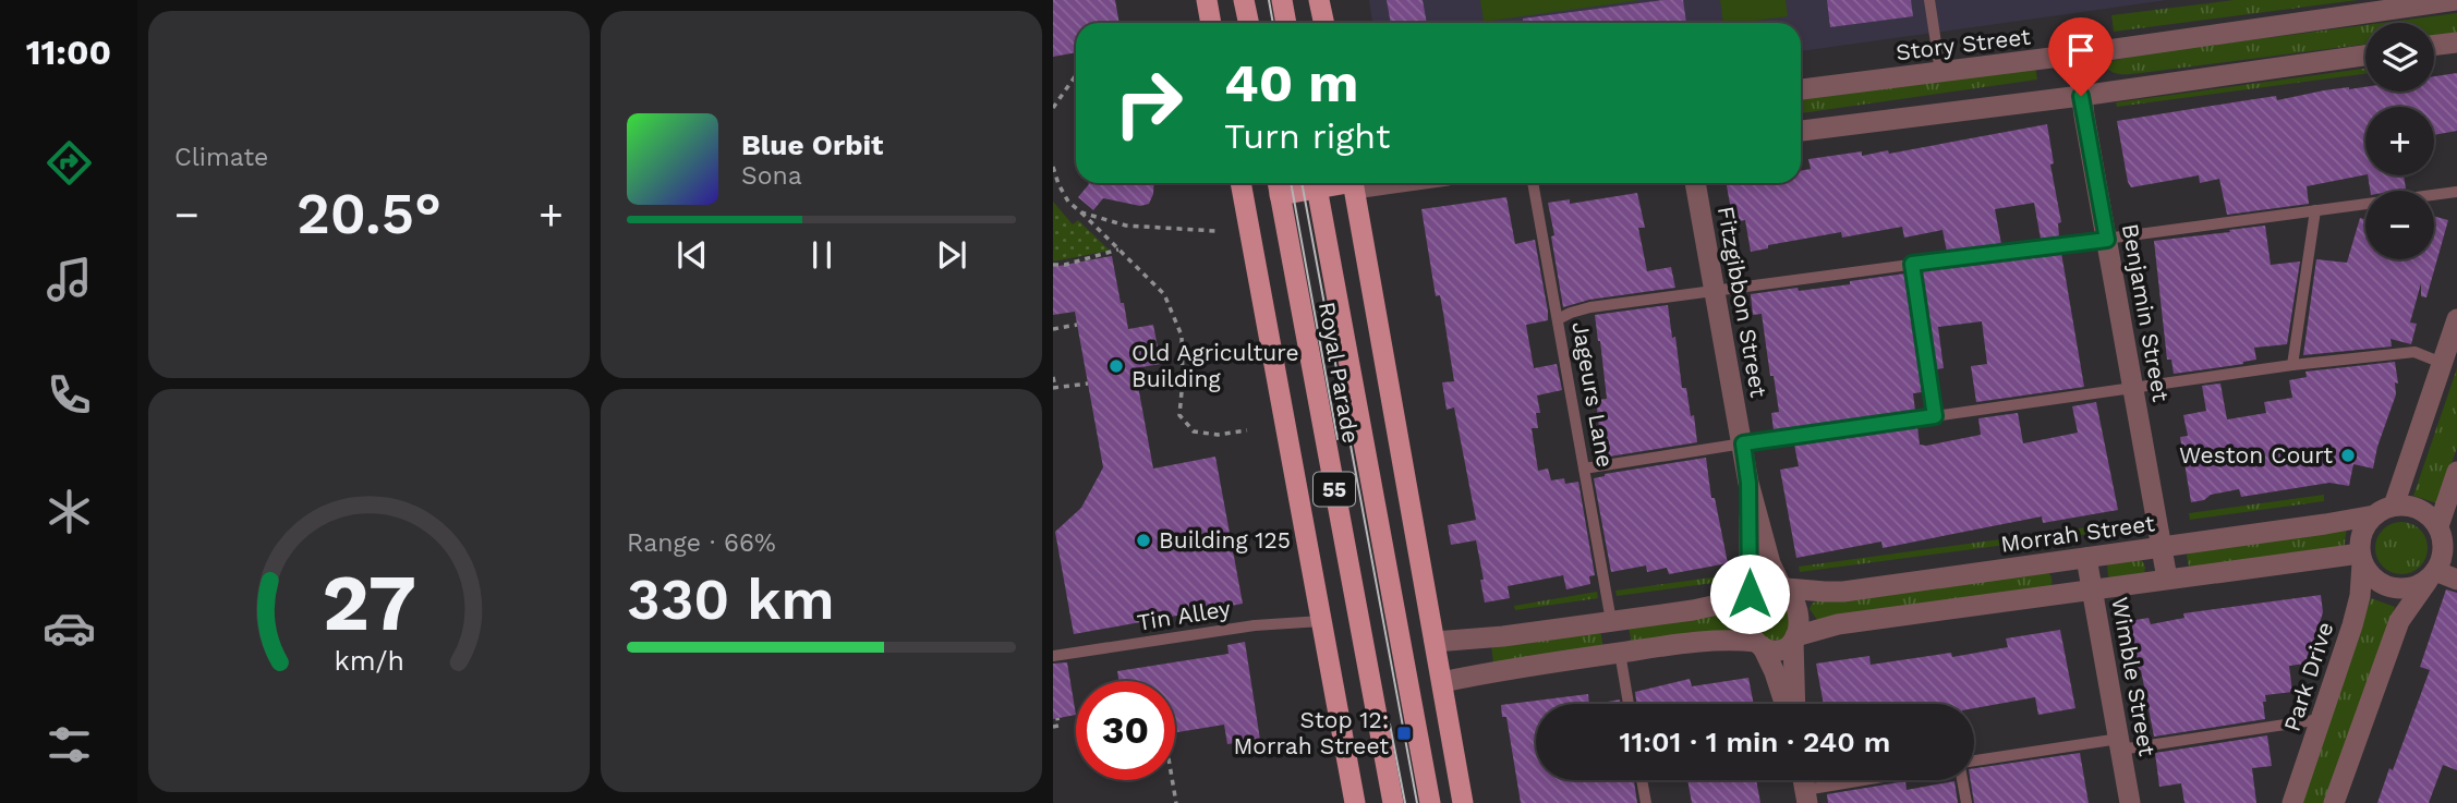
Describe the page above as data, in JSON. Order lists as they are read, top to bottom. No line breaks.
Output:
{"streets":{"main road":["Royal Parade","55"],"street":["Story Street","Fitzgibbon Street","Benjamin Street","Morrah Street","Wimble Street","Park Drive"],"lane":["Jageurs Lane","Tin Alley"]},"crossings":[["Story Street","Benjamin Street"],["Fitzgibbon Street","Morrah Street"],["Benjamin Street","Morrah Street"],["55","Tin Alley"],["Morrah Street","Wimble Street"],["Morrah Street","Park Drive"]],"places":{"other":["Old Agriculture Building","Weston Court","Building 125"],"transit":["Stop 12: Morrah Street"]},"page":{"tabs":"11:00","tile":["Climate",["Range · 66%","330 km"]],"map_buttons":["+","−"],"turn":["40 m","Turn right"],"song":["Blue Orbit","Sona"],"heat":["−","20.5°","+"],"limit":"30","trip":"11:01 · 1 min · 240 m","gauge":["27","km/h"]}}
